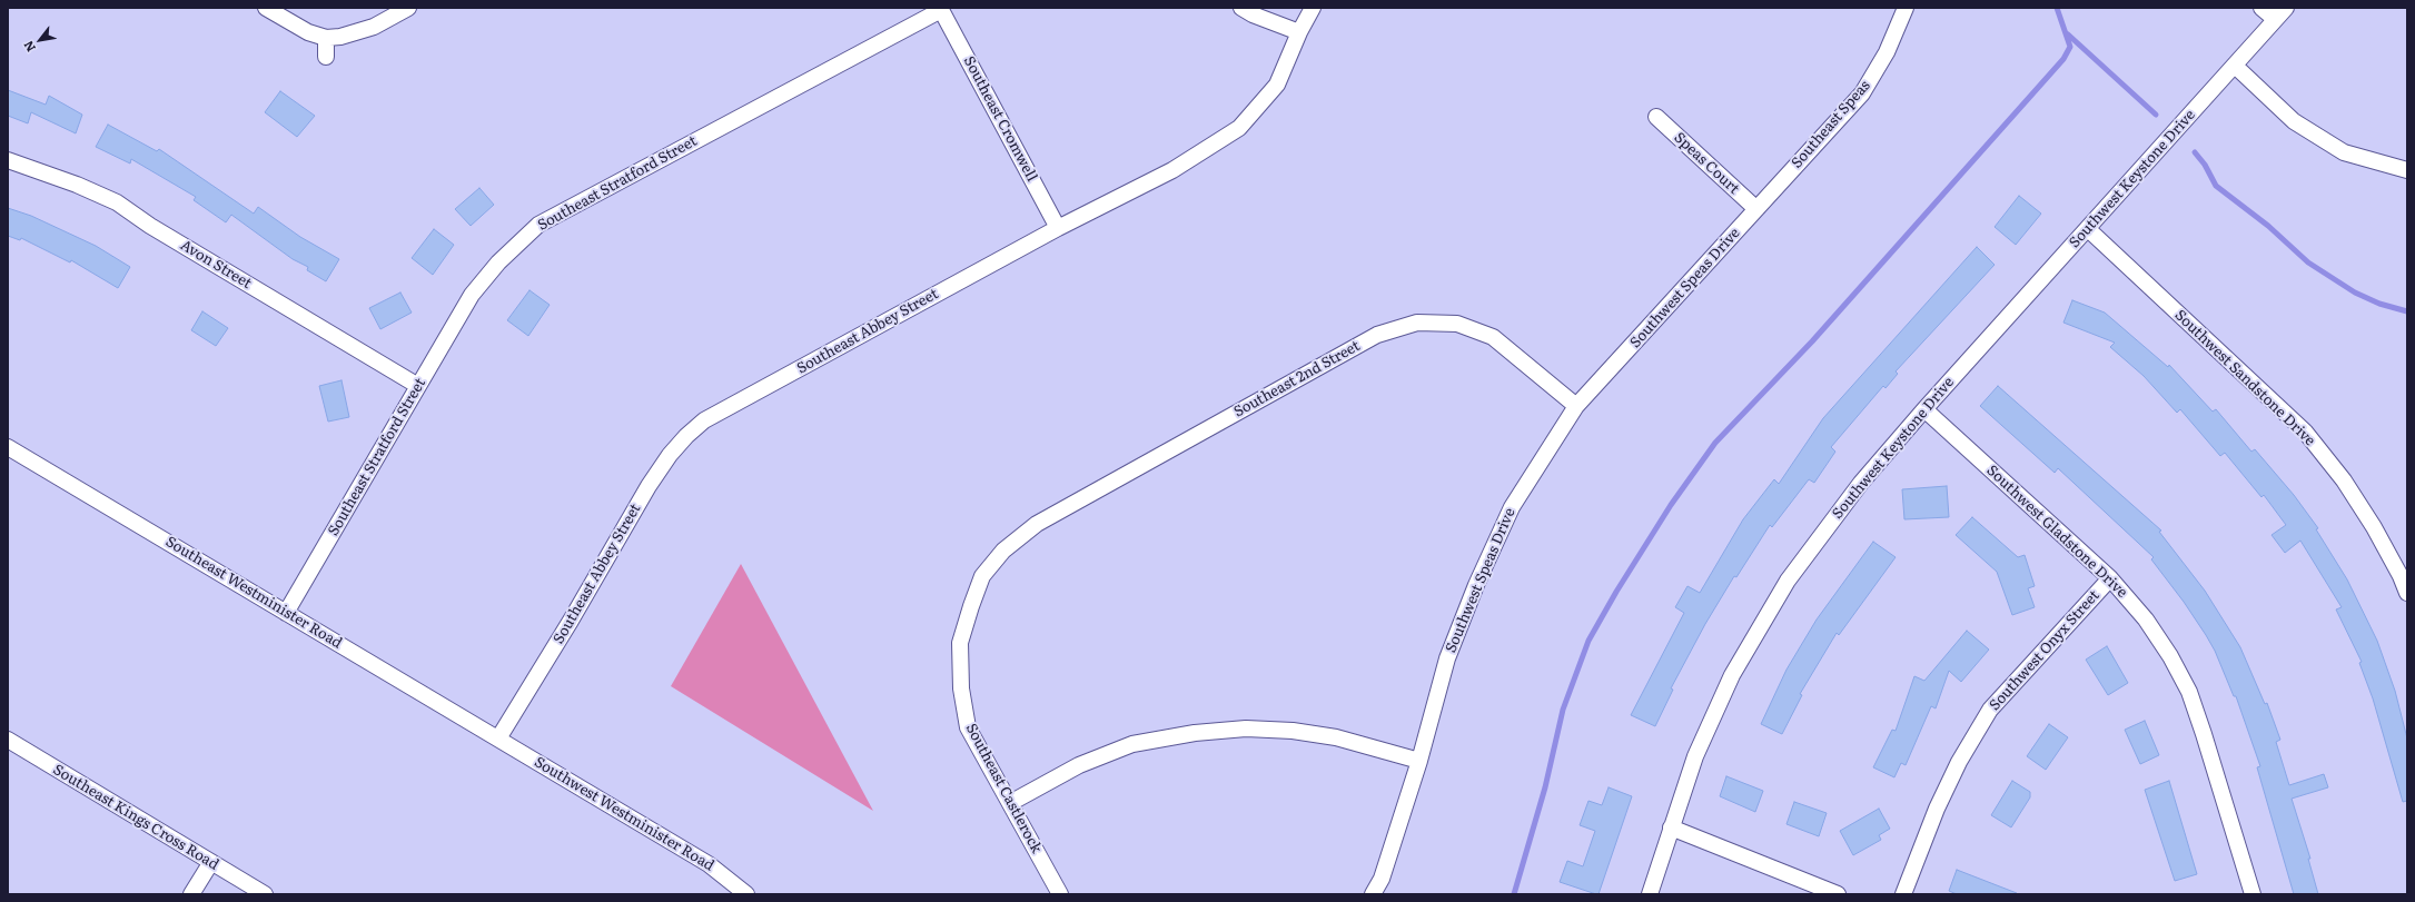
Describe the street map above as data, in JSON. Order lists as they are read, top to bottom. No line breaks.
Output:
{"streets":{"street":["Southeast Cromwell","Southeast Speas","Speas Court","Southwest Keystone Drive","Southeast Stratford Street","Avon Street","Southwest Speas Drive","Southeast Abbey Street","Southwest Sandstone Drive","Southeast 2nd Street","Southwest Gladstone Drive","Southeast Westminister Road","Southwest Onyx Street","Southeast Castlerock","Southwest Westminister Road","Southeast Kings Cross Road"]},"crossings":[["Southeast Cromwell","Southeast Stratford Street"],["Southeast Cromwell","Southeast Abbey Street"],["Southeast Speas","Speas Court"],["Southeast Speas","Southwest Speas Drive"],["Speas Court","Southwest Speas Drive"],["Southwest Keystone Drive","Southwest Sandstone Drive"],["Southwest Keystone Drive","Southwest Gladstone Drive"],["Southeast Stratford Street","Avon Street"],["Southeast Stratford Street","Southeast Westminister Road"],["Southwest Speas Drive","Southeast 2nd Street"],["Southeast Abbey Street","Southeast Westminister Road"],["Southeast Abbey Street","Southwest Westminister Road"],["Southeast 2nd Street","Southeast Castlerock"],["Southwest Gladstone Drive","Southwest Onyx Street"],["Southeast Westminister Road","Southwest Westminister Road"]],"north":"bottom left"}
